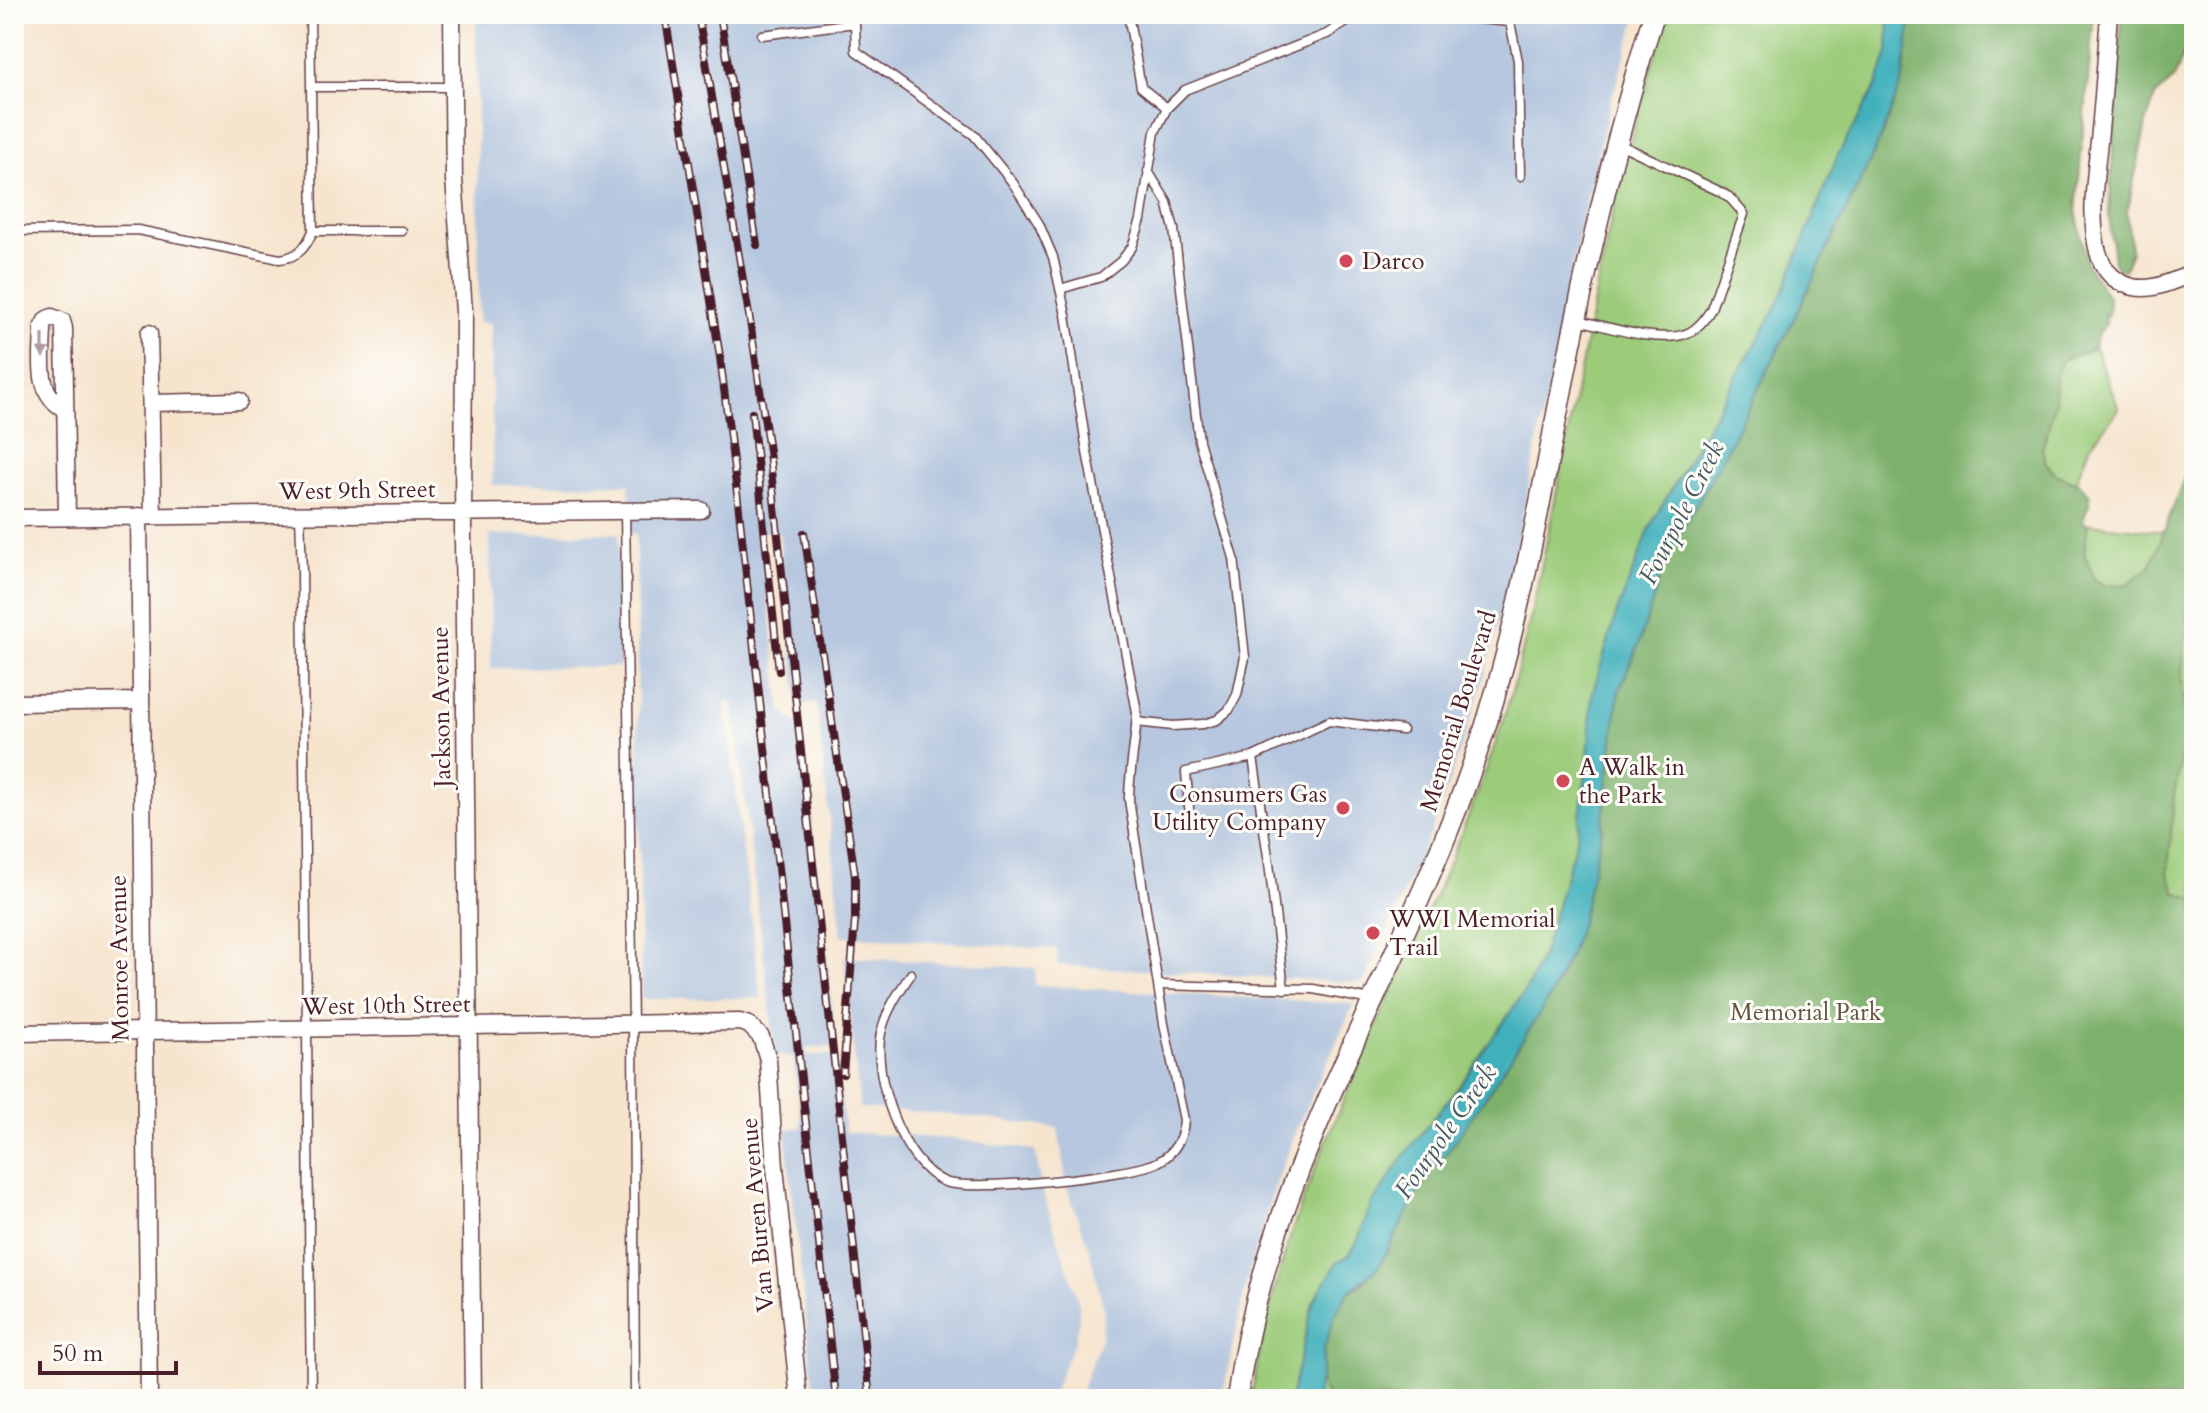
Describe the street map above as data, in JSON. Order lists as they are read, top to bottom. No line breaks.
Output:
{"streets":{"street":["West 9th Street","Jackson Avenue","Memorial Boulevard","Monroe Avenue","West 10th Street","Van Buren Avenue"]},"crossings":[["West 9th Street","Jackson Avenue"],["West 9th Street","Monroe Avenue"],["Jackson Avenue","West 10th Street"],["Monroe Avenue","West 10th Street"],["West 10th Street","Van Buren Avenue"]],"water":["Fourpole Creek"],"parks":["Memorial Park"],"places":["Darco","A Walk in the Park","Consumers Gas Utility Company","WWI Memorial Trail"],"scale_bar":"50 m"}
